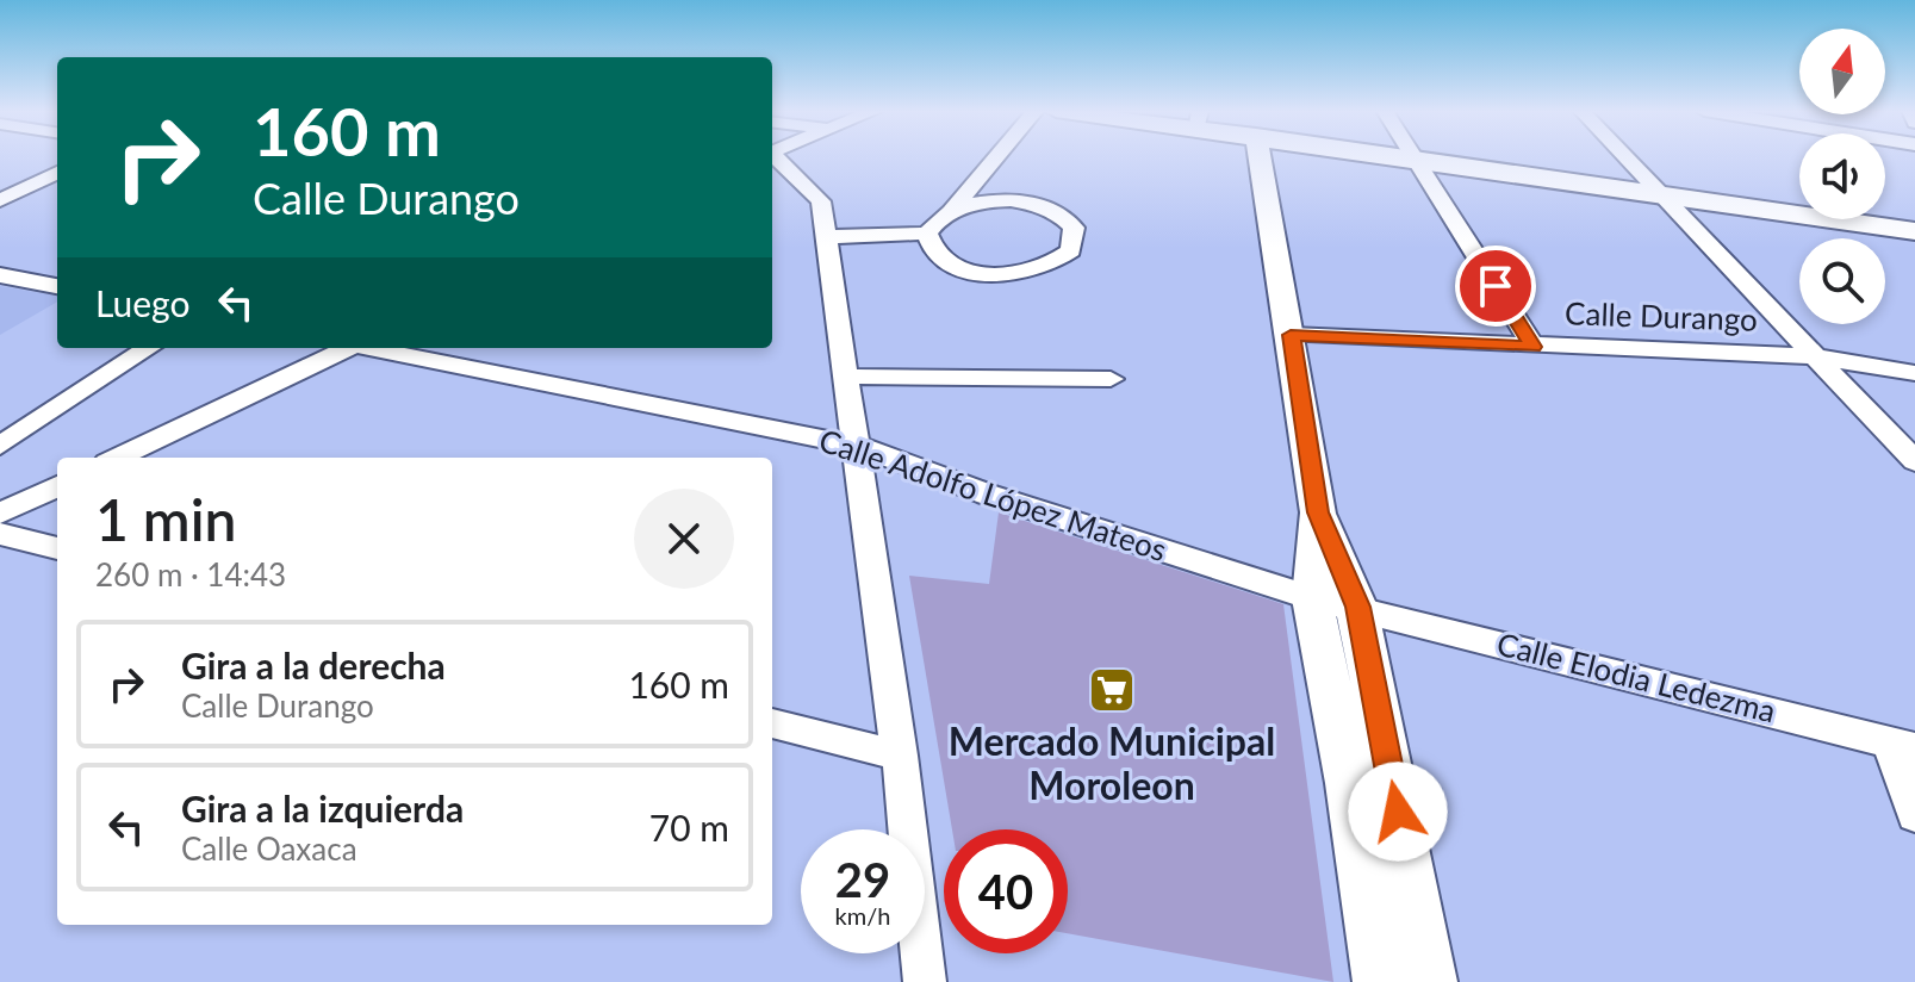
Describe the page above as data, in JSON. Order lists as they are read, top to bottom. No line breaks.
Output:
{"streets":{"street":["Calle Durango","Calle Adolfo López Mateos","Calle Elodia Ledezma"]},"crossings":[["Calle Adolfo López Mateos","Calle Elodia Ledezma"]],"places":{"supermarket":["Mercado Municipal Moroleon"]},"north":"top","page":{"turn":["160 m","Calle Durango"],"then":"Luego","heading":["1 min","260 m · 14:43"],"list":[{"name":"Gira a la derecha","note":"Calle Durango","value":"160 m"},{"name":"Gira a la izquierda","note":"Calle Oaxaca","value":"70 m"}],"speed":"29 km/h","limit":"40"}}
